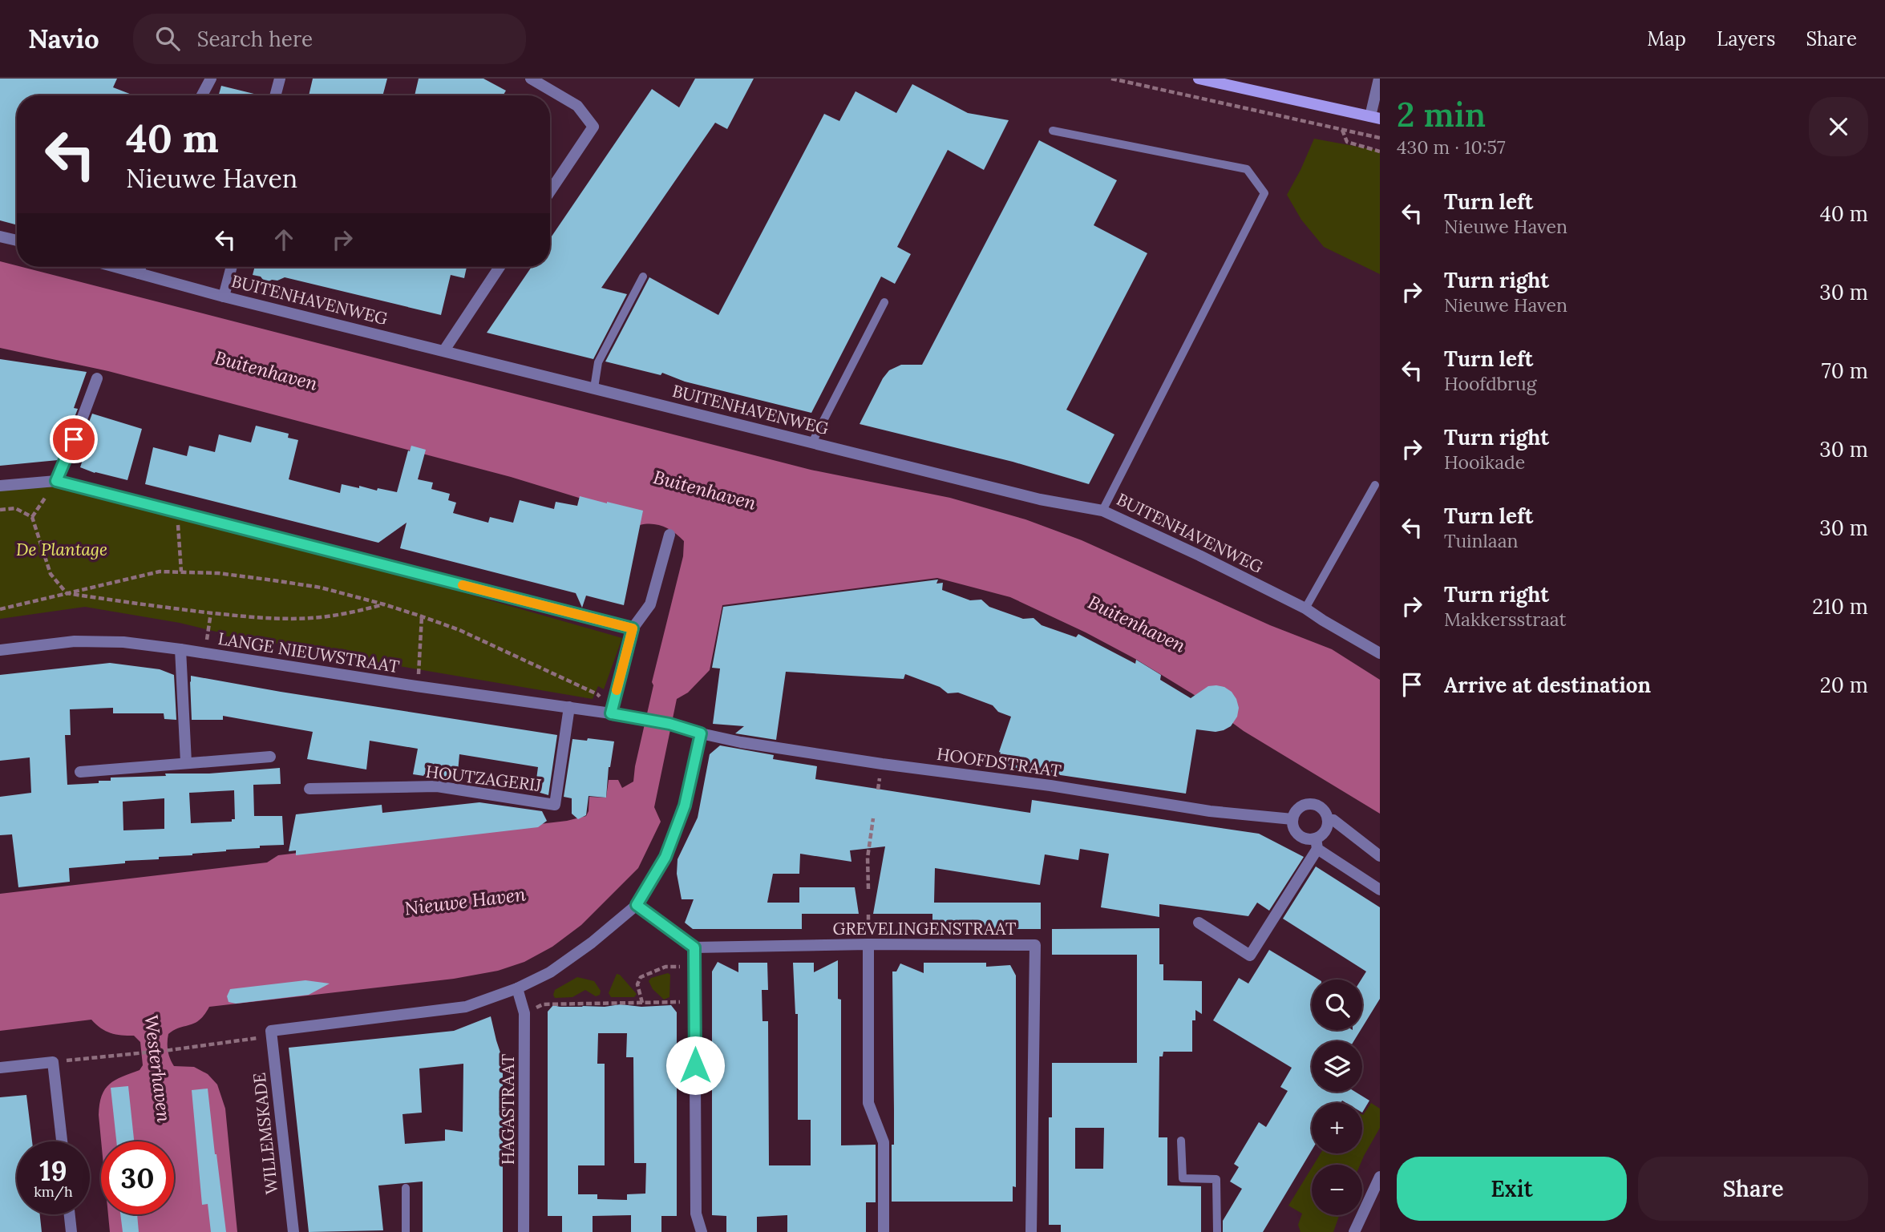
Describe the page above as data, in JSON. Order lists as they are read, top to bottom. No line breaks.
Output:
{"streets":{"street":["BUITENHAVENWEG","LANGE NIEUWSTRAAT","HOOFDSTRAAT","HOUTZAGERIJ","GREVELINGENSTRAAT","HAGASTRAAT","WILLEMSKADE"]},"crossings":[["LANGE NIEUWSTRAAT","HOOFDSTRAAT"],["LANGE NIEUWSTRAAT","HOUTZAGERIJ"]],"water":["Buitenhaven","Nieuwe Haven","Westerhaven"],"parks":["De Plantage"],"page":{"header":"Navio","search":"Search here","nav":["Map","Layers","Share"],"heading":["2 min","430 m · 10:57"],"turn":["40 m","Nieuwe Haven"],"list":[{"name":"Turn left","note":"Nieuwe Haven","value":"40 m"},{"name":"Turn right","note":"Nieuwe Haven","value":"30 m"},{"name":"Turn left","note":"Hoofdbrug","value":"70 m"},{"name":"Turn right","note":"Hooikade","value":"30 m"},{"name":"Turn left","note":"Tuinlaan","value":"30 m"},{"name":"Turn right","note":"Makkersstraat","value":"210 m"},{"name":"Arrive at destination","value":"20 m"}],"map_buttons":["+","−"],"speed":"19 km/h","limit":"30","buttons":["Exit","Share"]}}
